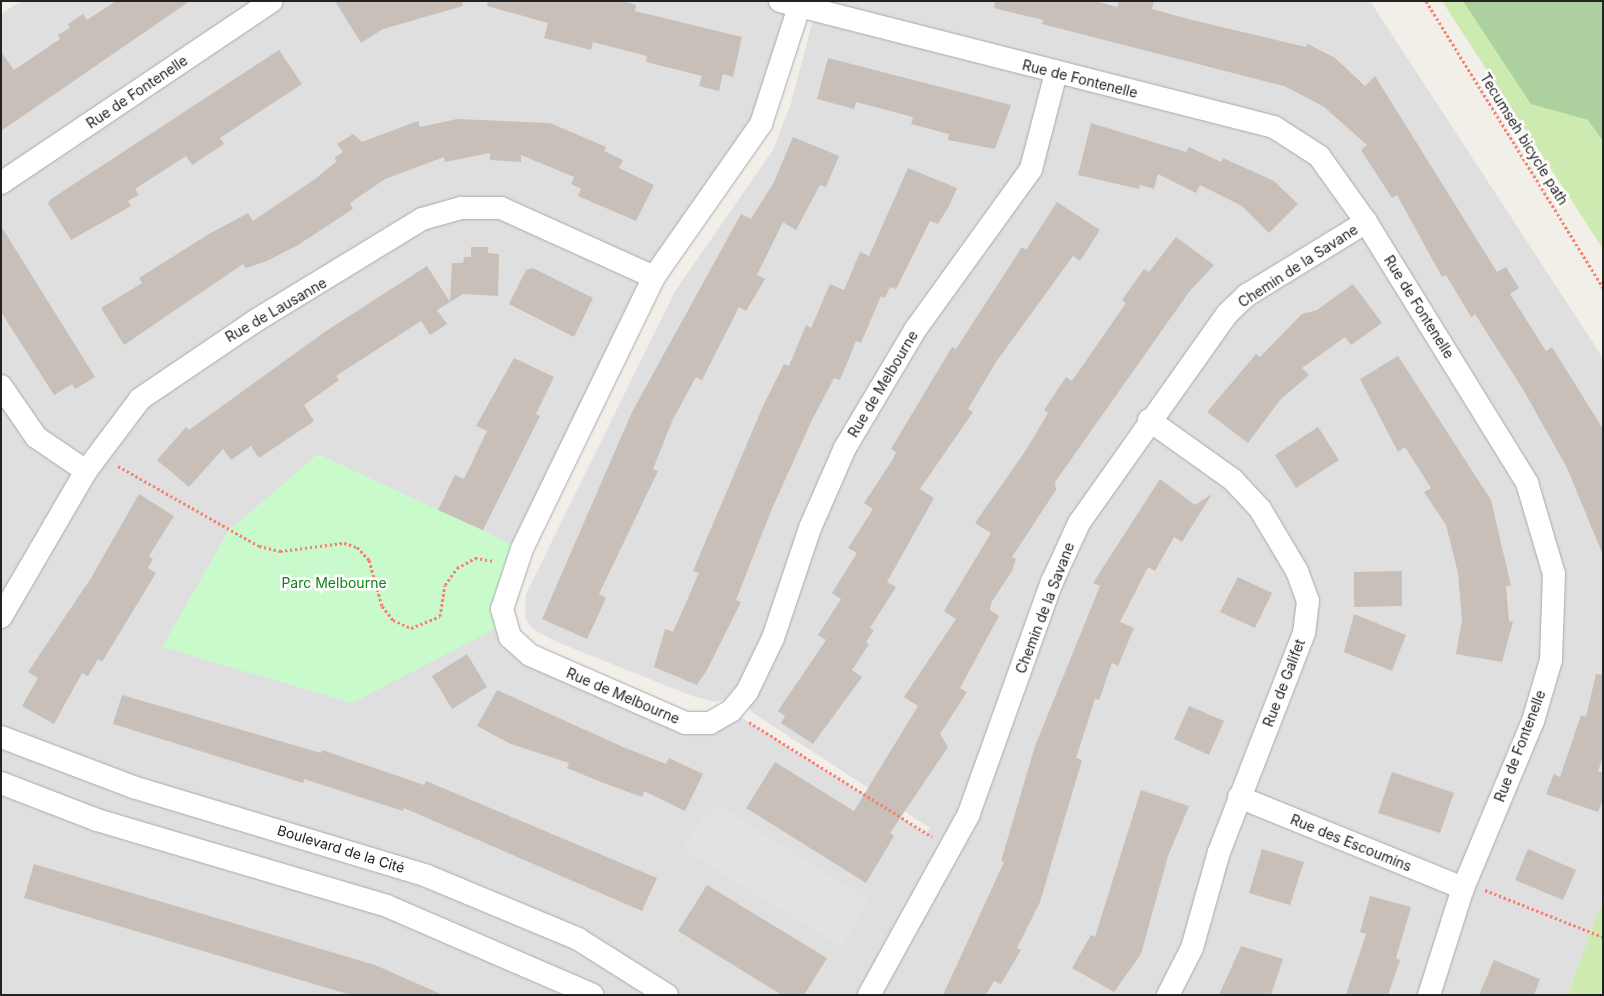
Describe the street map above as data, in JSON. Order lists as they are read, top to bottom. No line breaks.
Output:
{"streets":{"street":["Rue de Fontenelle","Chemin de la Savane","Rue de Lausanne","Rue de Melbourne","Rue de Galifet","Rue des Escoumins","Boulevard de la Cité"],"path":["Tecumseh bicycle path"]},"crossings":[["Rue de Fontenelle","Chemin de la Savane"],["Rue de Fontenelle","Rue de Melbourne"],["Rue de Fontenelle","Rue des Escoumins"],["Chemin de la Savane","Rue de Galifet"],["Rue de Lausanne","Rue de Melbourne"],["Rue de Galifet","Rue des Escoumins"]],"parks":["Parc Melbourne"]}
